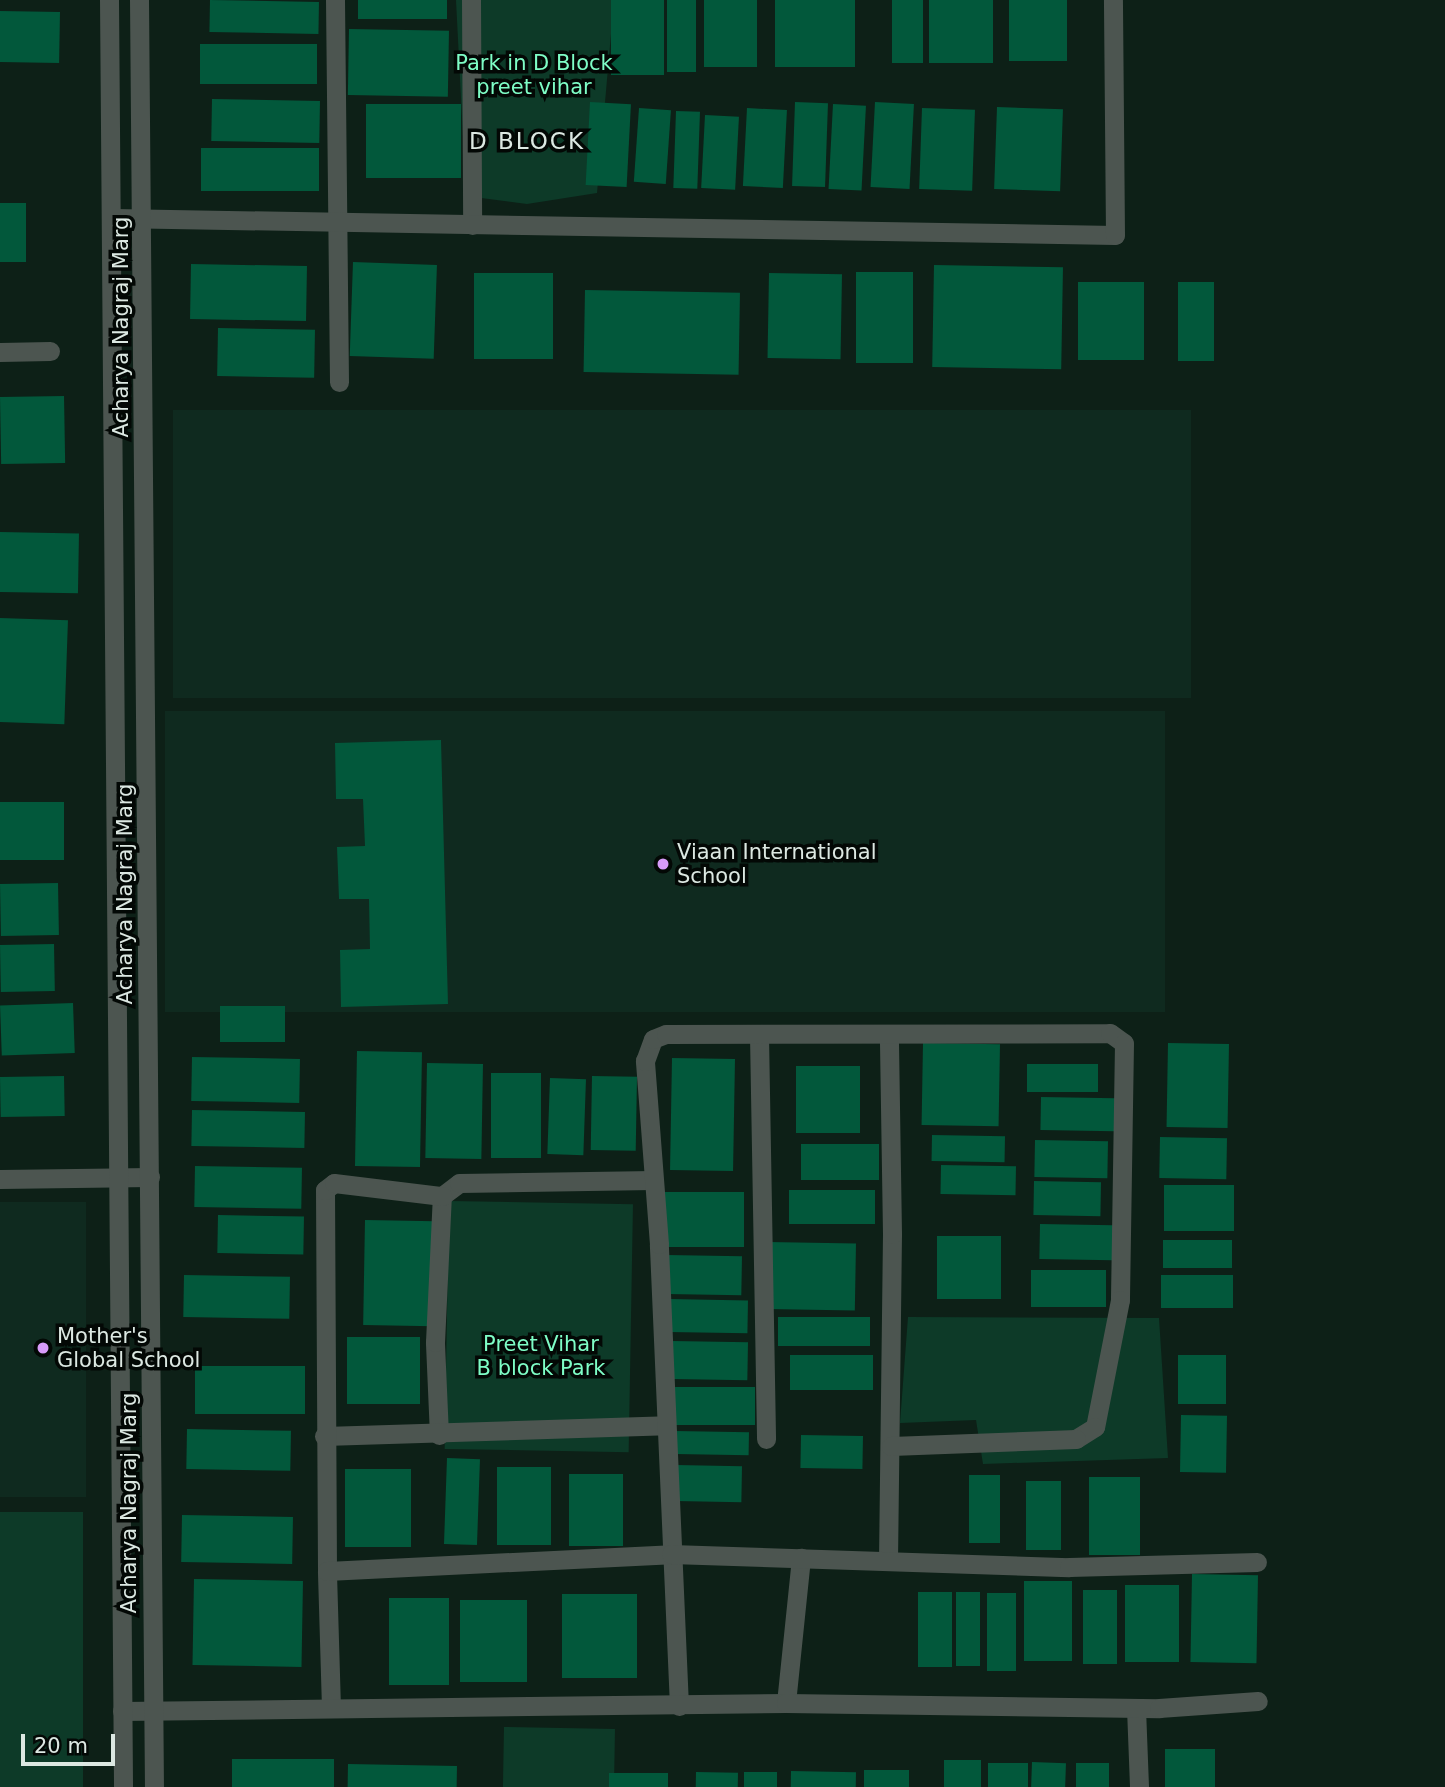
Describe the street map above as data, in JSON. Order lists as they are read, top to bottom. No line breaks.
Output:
{"streets":{"street":["Acharya Nagraj Marg"]},"districts":["D BLOCK"],"parks":["Park in D Block preet vihar","Preet Vihar B block Park"],"places":["Viaan International School","Mother's Global School"],"scale_bar":"20 m"}
